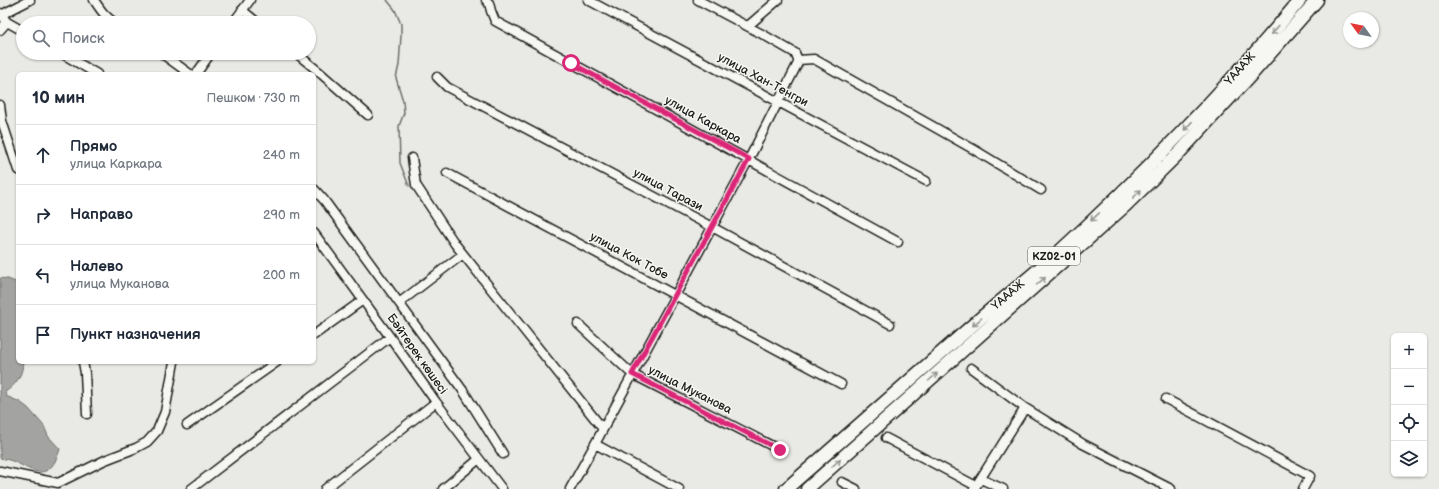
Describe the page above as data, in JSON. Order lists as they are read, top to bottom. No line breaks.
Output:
{"streets":{"highway":["ҮАААЖ","KZ02-01"],"street":["улица Хан-Тенгри","улица Каркара","улица Тарази","улица Кок Тобе","Бәйтерек көшесі","улица Муканова"]},"north":"top left","page":{"search":"Поиск","heading":["10 мин","Пешком · 730 m"],"list":[["Прямо","улица Каркара","240 m"],["Направо","290 m"],["Налево","улица Муканова","200 m"],"Пункт назначения"],"map_buttons":["+","−"]}}
